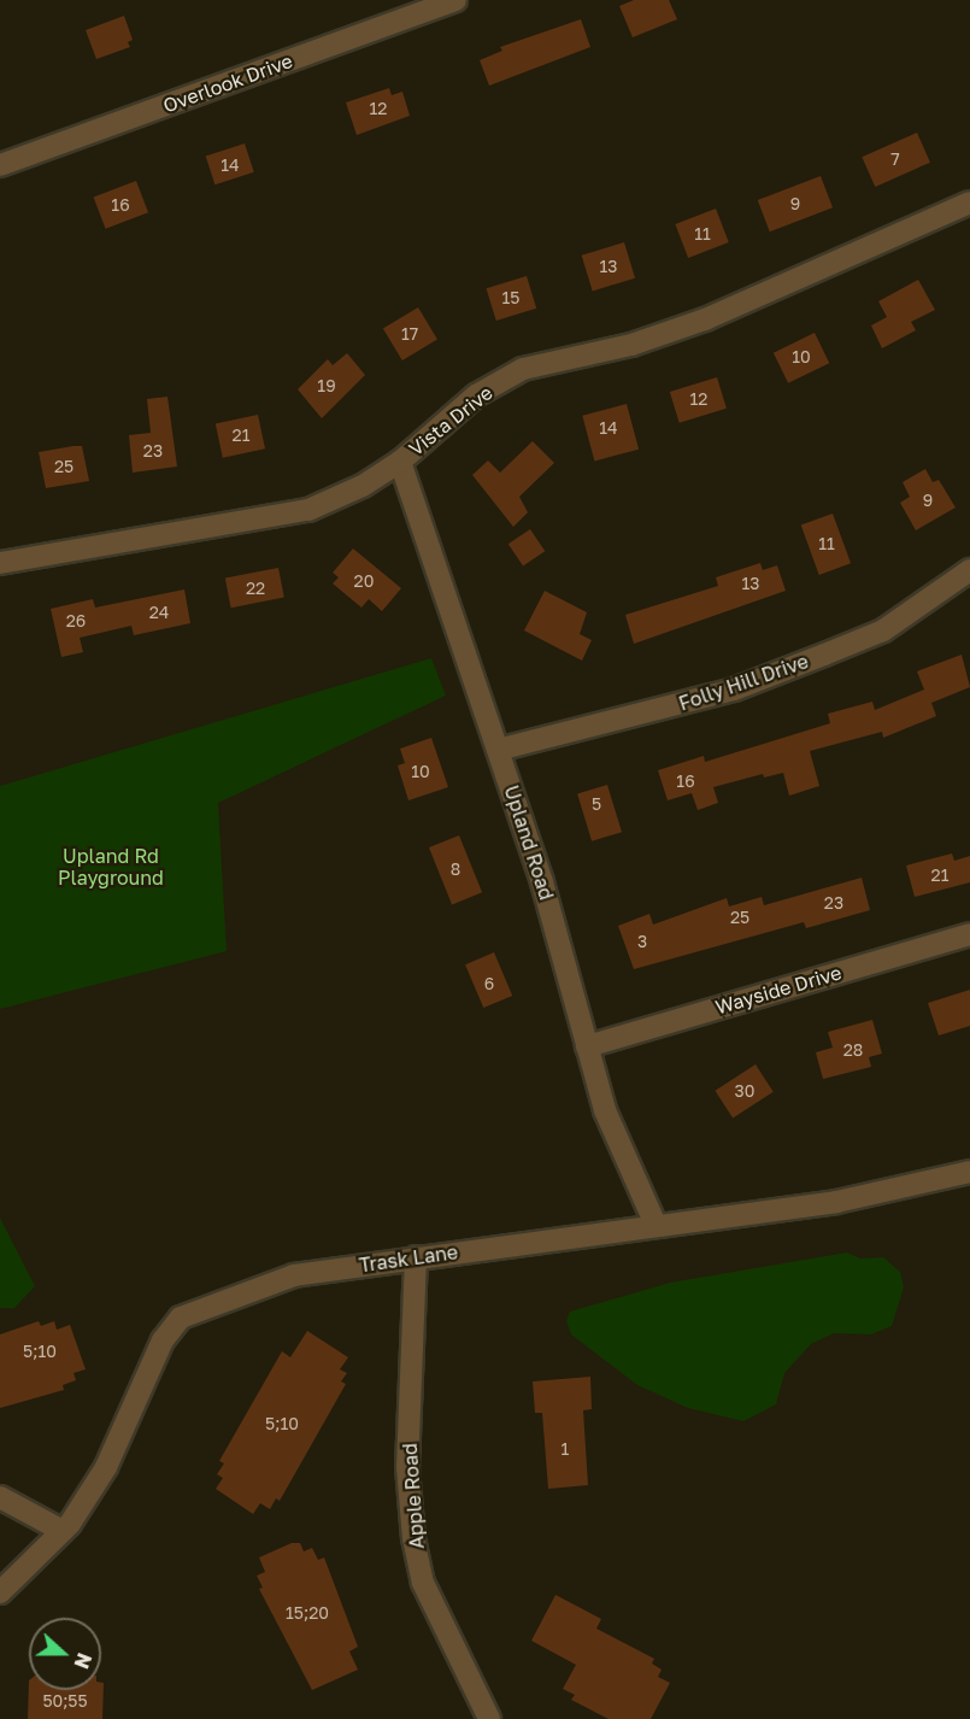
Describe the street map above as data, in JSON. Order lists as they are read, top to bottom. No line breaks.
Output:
{"streets":{"street":["Overlook Drive","Vista Drive","Folly Hill Drive","Upland Road","Wayside Drive","Trask Lane","Apple Road"]},"crossings":[["Vista Drive","Upland Road"],["Folly Hill Drive","Upland Road"],["Upland Road","Wayside Drive"],["Upland Road","Trask Lane"],["Trask Lane","Apple Road"]],"parks":["Upland Rd Playground"],"house_numbers":["12","7","14","9","16","11","13","15","17","10","19","12","14","21","23","25","9","11","20","13","22","24","26","10","16","5","8","21","23","25","3","6","28","30","5;10","5;10","1","15;20","50;55"],"north":"right"}
